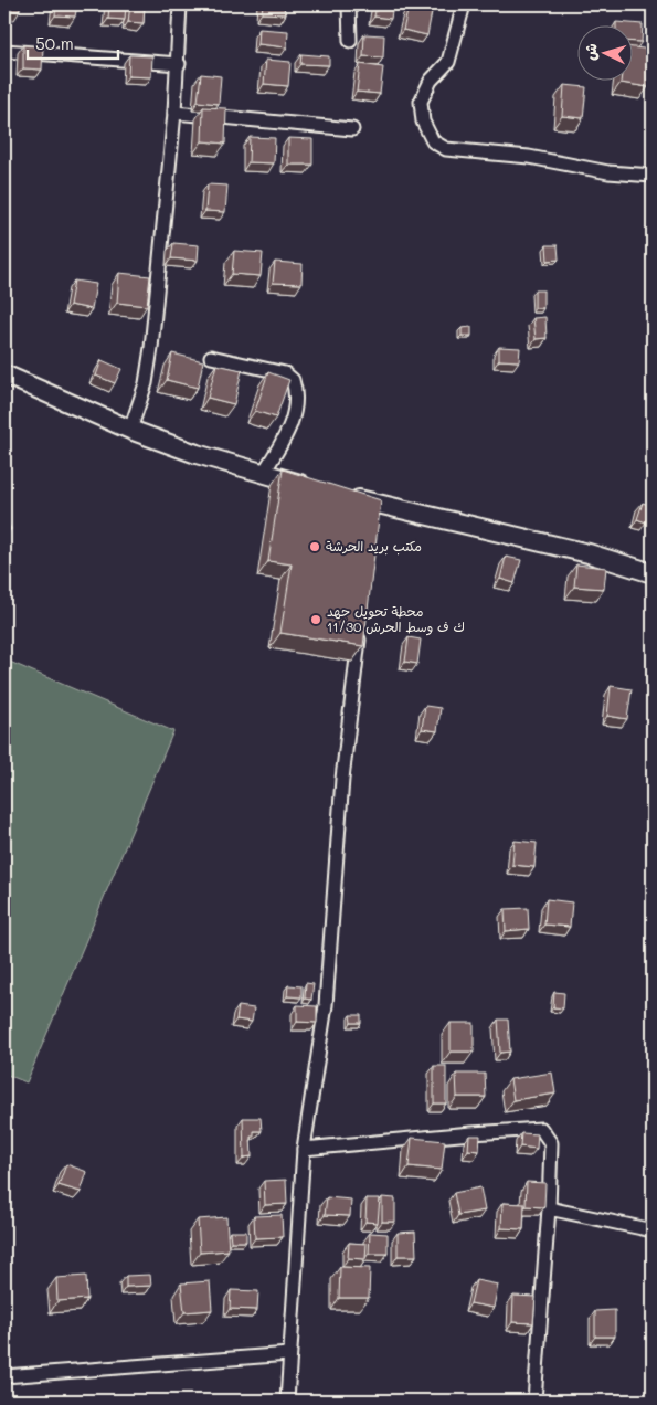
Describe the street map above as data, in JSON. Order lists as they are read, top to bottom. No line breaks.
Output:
{"places":["مكتب بريد الحرشة","محطة تحويل جهد 11/30 ك ف وسط الحرش"],"scale_bar":"50 m","north":"left"}
